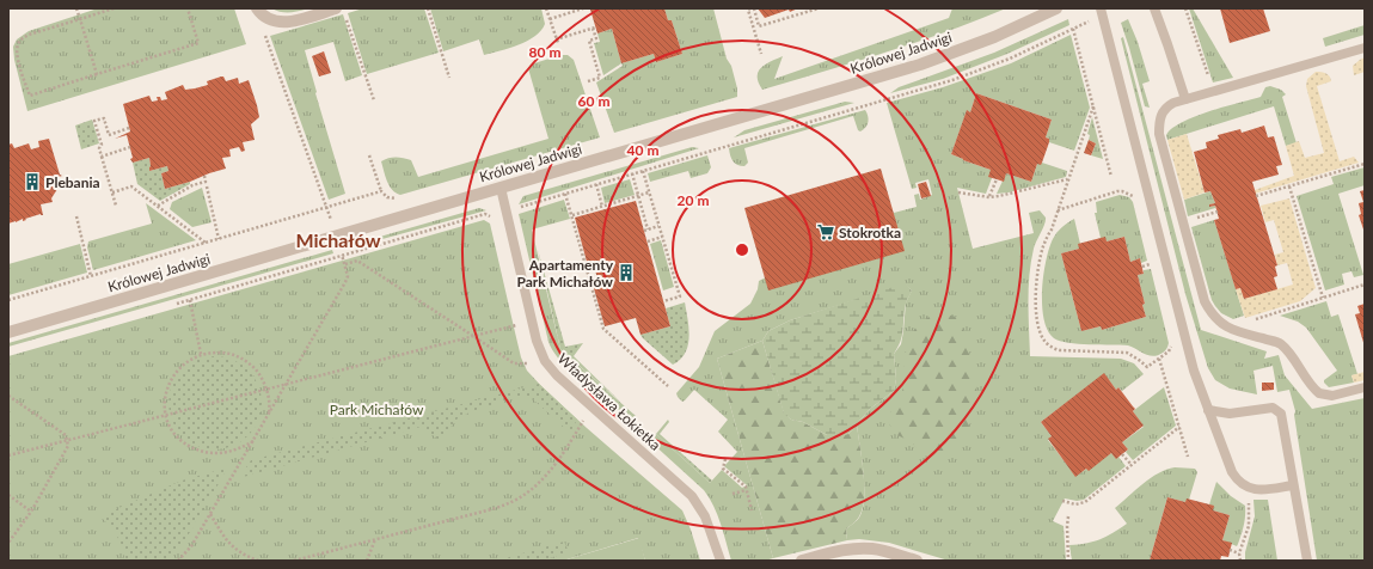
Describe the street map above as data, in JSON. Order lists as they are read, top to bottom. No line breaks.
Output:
{"streets":{"street":["Królowej Jadwigi"],"lane":["Władysława Łokietka"]},"crossings":[["Królowej Jadwigi","Władysława Łokietka"]],"districts":["Michałów"],"parks":["Park Michałów"],"places":{"building":["Plebania","Apartamenty Park Michałów"],"supermarket":["Stokrotka"]},"rings":["80 m","60 m","40 m","20 m"]}
